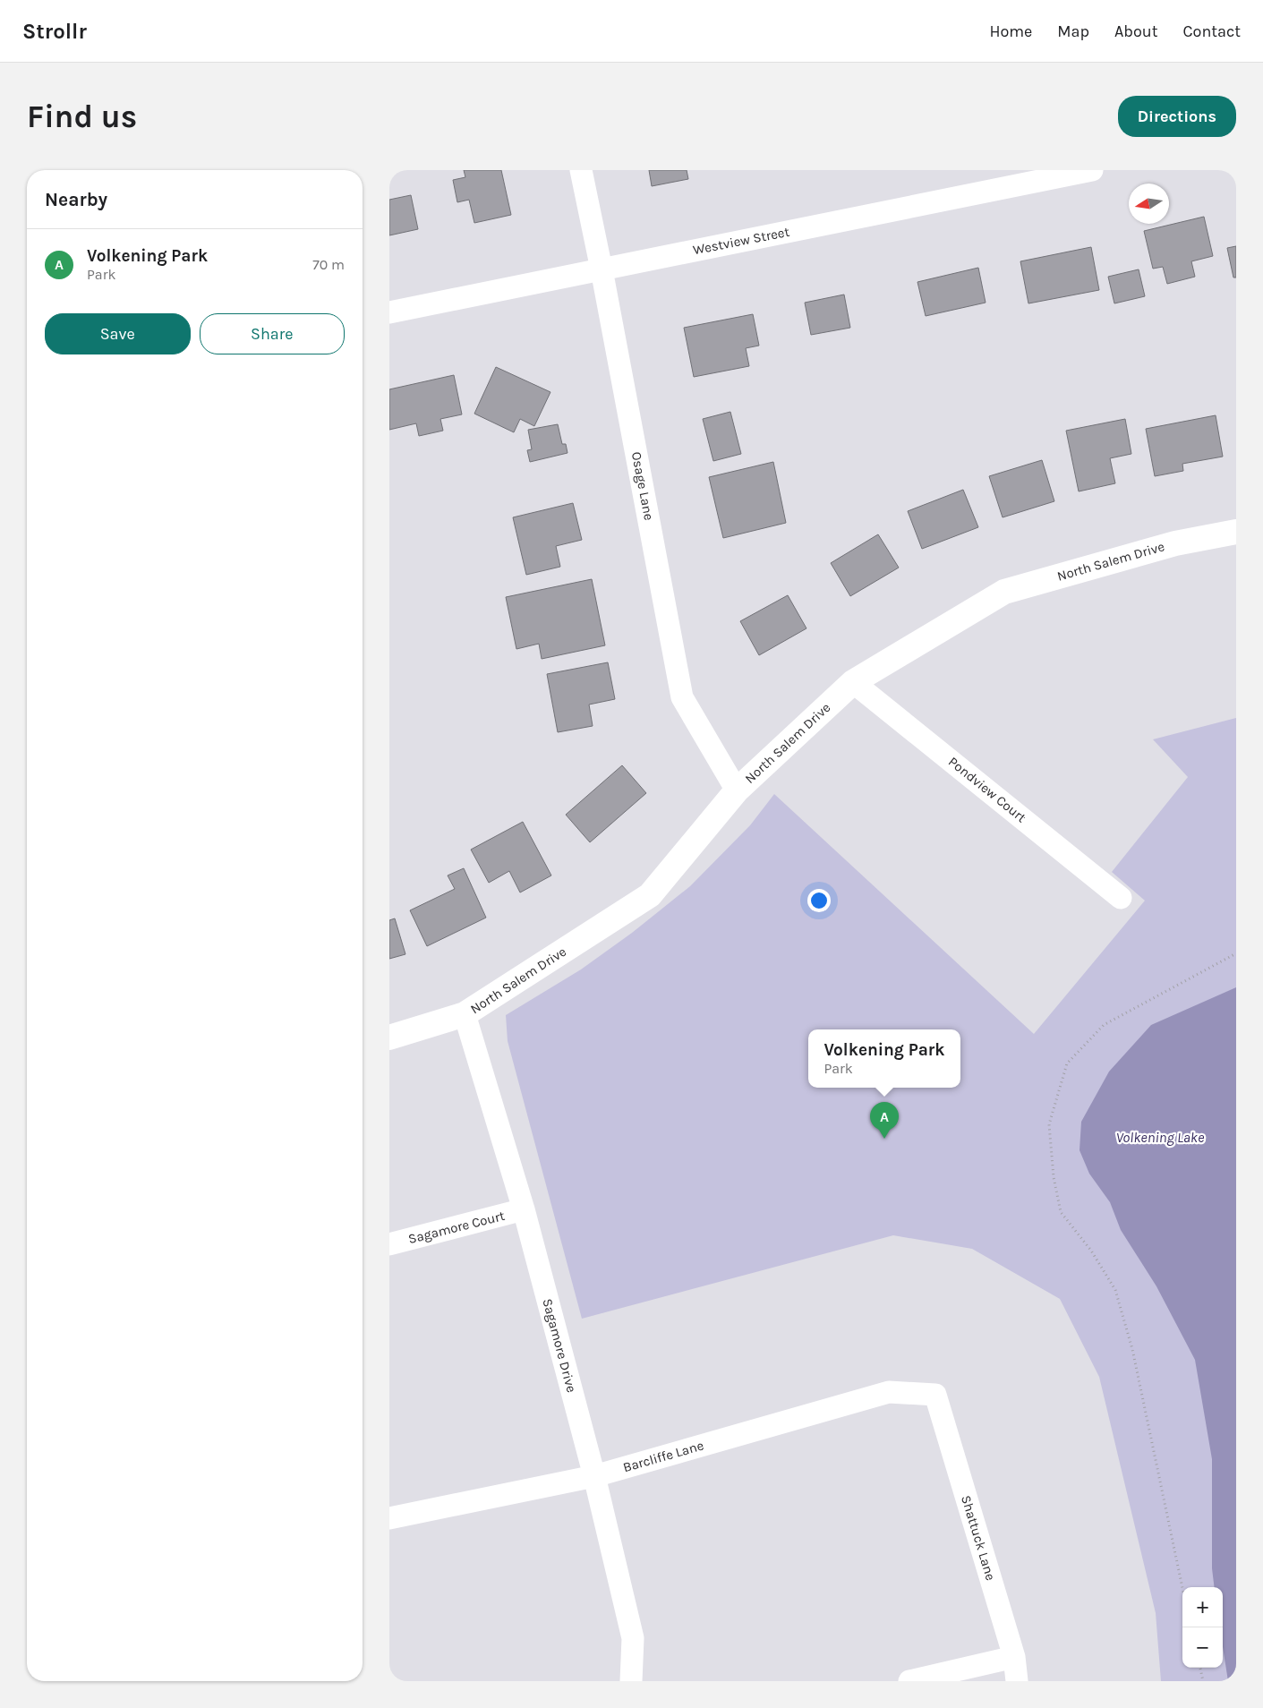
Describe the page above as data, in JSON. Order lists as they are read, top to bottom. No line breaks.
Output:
{"streets":{"street":["Westview Street","Osage Lane","North Salem Drive","Pondview Court","Sagamore Court","Sagamore Drive","Barcliffe Lane","Shattuck Lane"]},"crossings":[["Westview Street","Osage Lane"],["Osage Lane","North Salem Drive"],["North Salem Drive","Pondview Court"],["North Salem Drive","Sagamore Drive"],["Sagamore Court","Sagamore Drive"],["Sagamore Drive","Barcliffe Lane"],["Barcliffe Lane","Shattuck Lane"]],"water":["Volkening Lake"],"north":"left","page":{"header":"Strollr","nav":["Home","Map","About","Contact"],"buttons":["Directions",["Save","Share"]],"title":"Find us","heading":"Nearby","list":[{"mark":"A","name":"Volkening Park","note":"Park","value":"70 m"}],"popup":["Volkening Park","Park"],"pins":"A","map_buttons":["+","−"]}}
